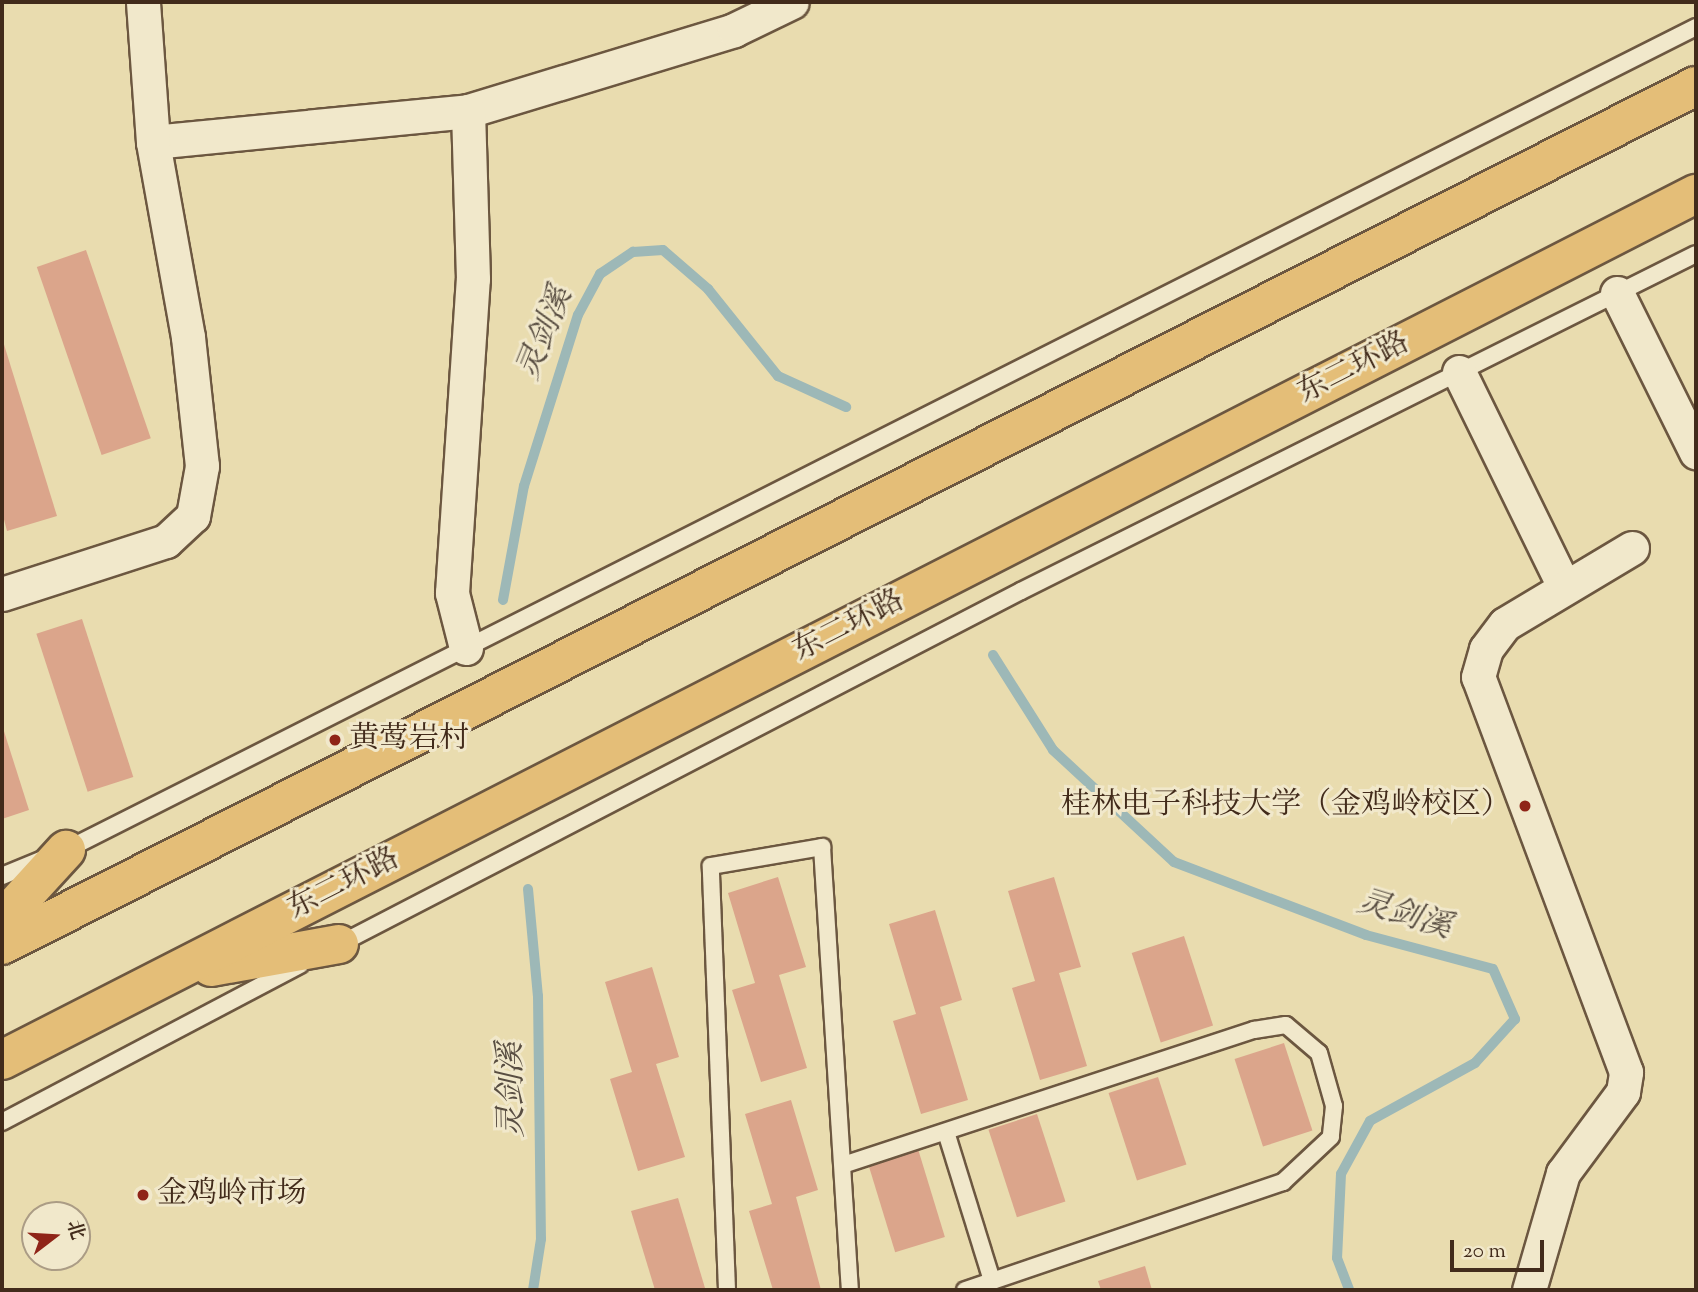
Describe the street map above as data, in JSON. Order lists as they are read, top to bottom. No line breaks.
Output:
{"streets":{"main road":["东二环路"]},"water":["灵剑溪"],"places":["黄莺岩村","桂林电子科技大学（金鸡岭校区）","金鸡岭市场"],"scale_bar":"20 m","north":"right"}
